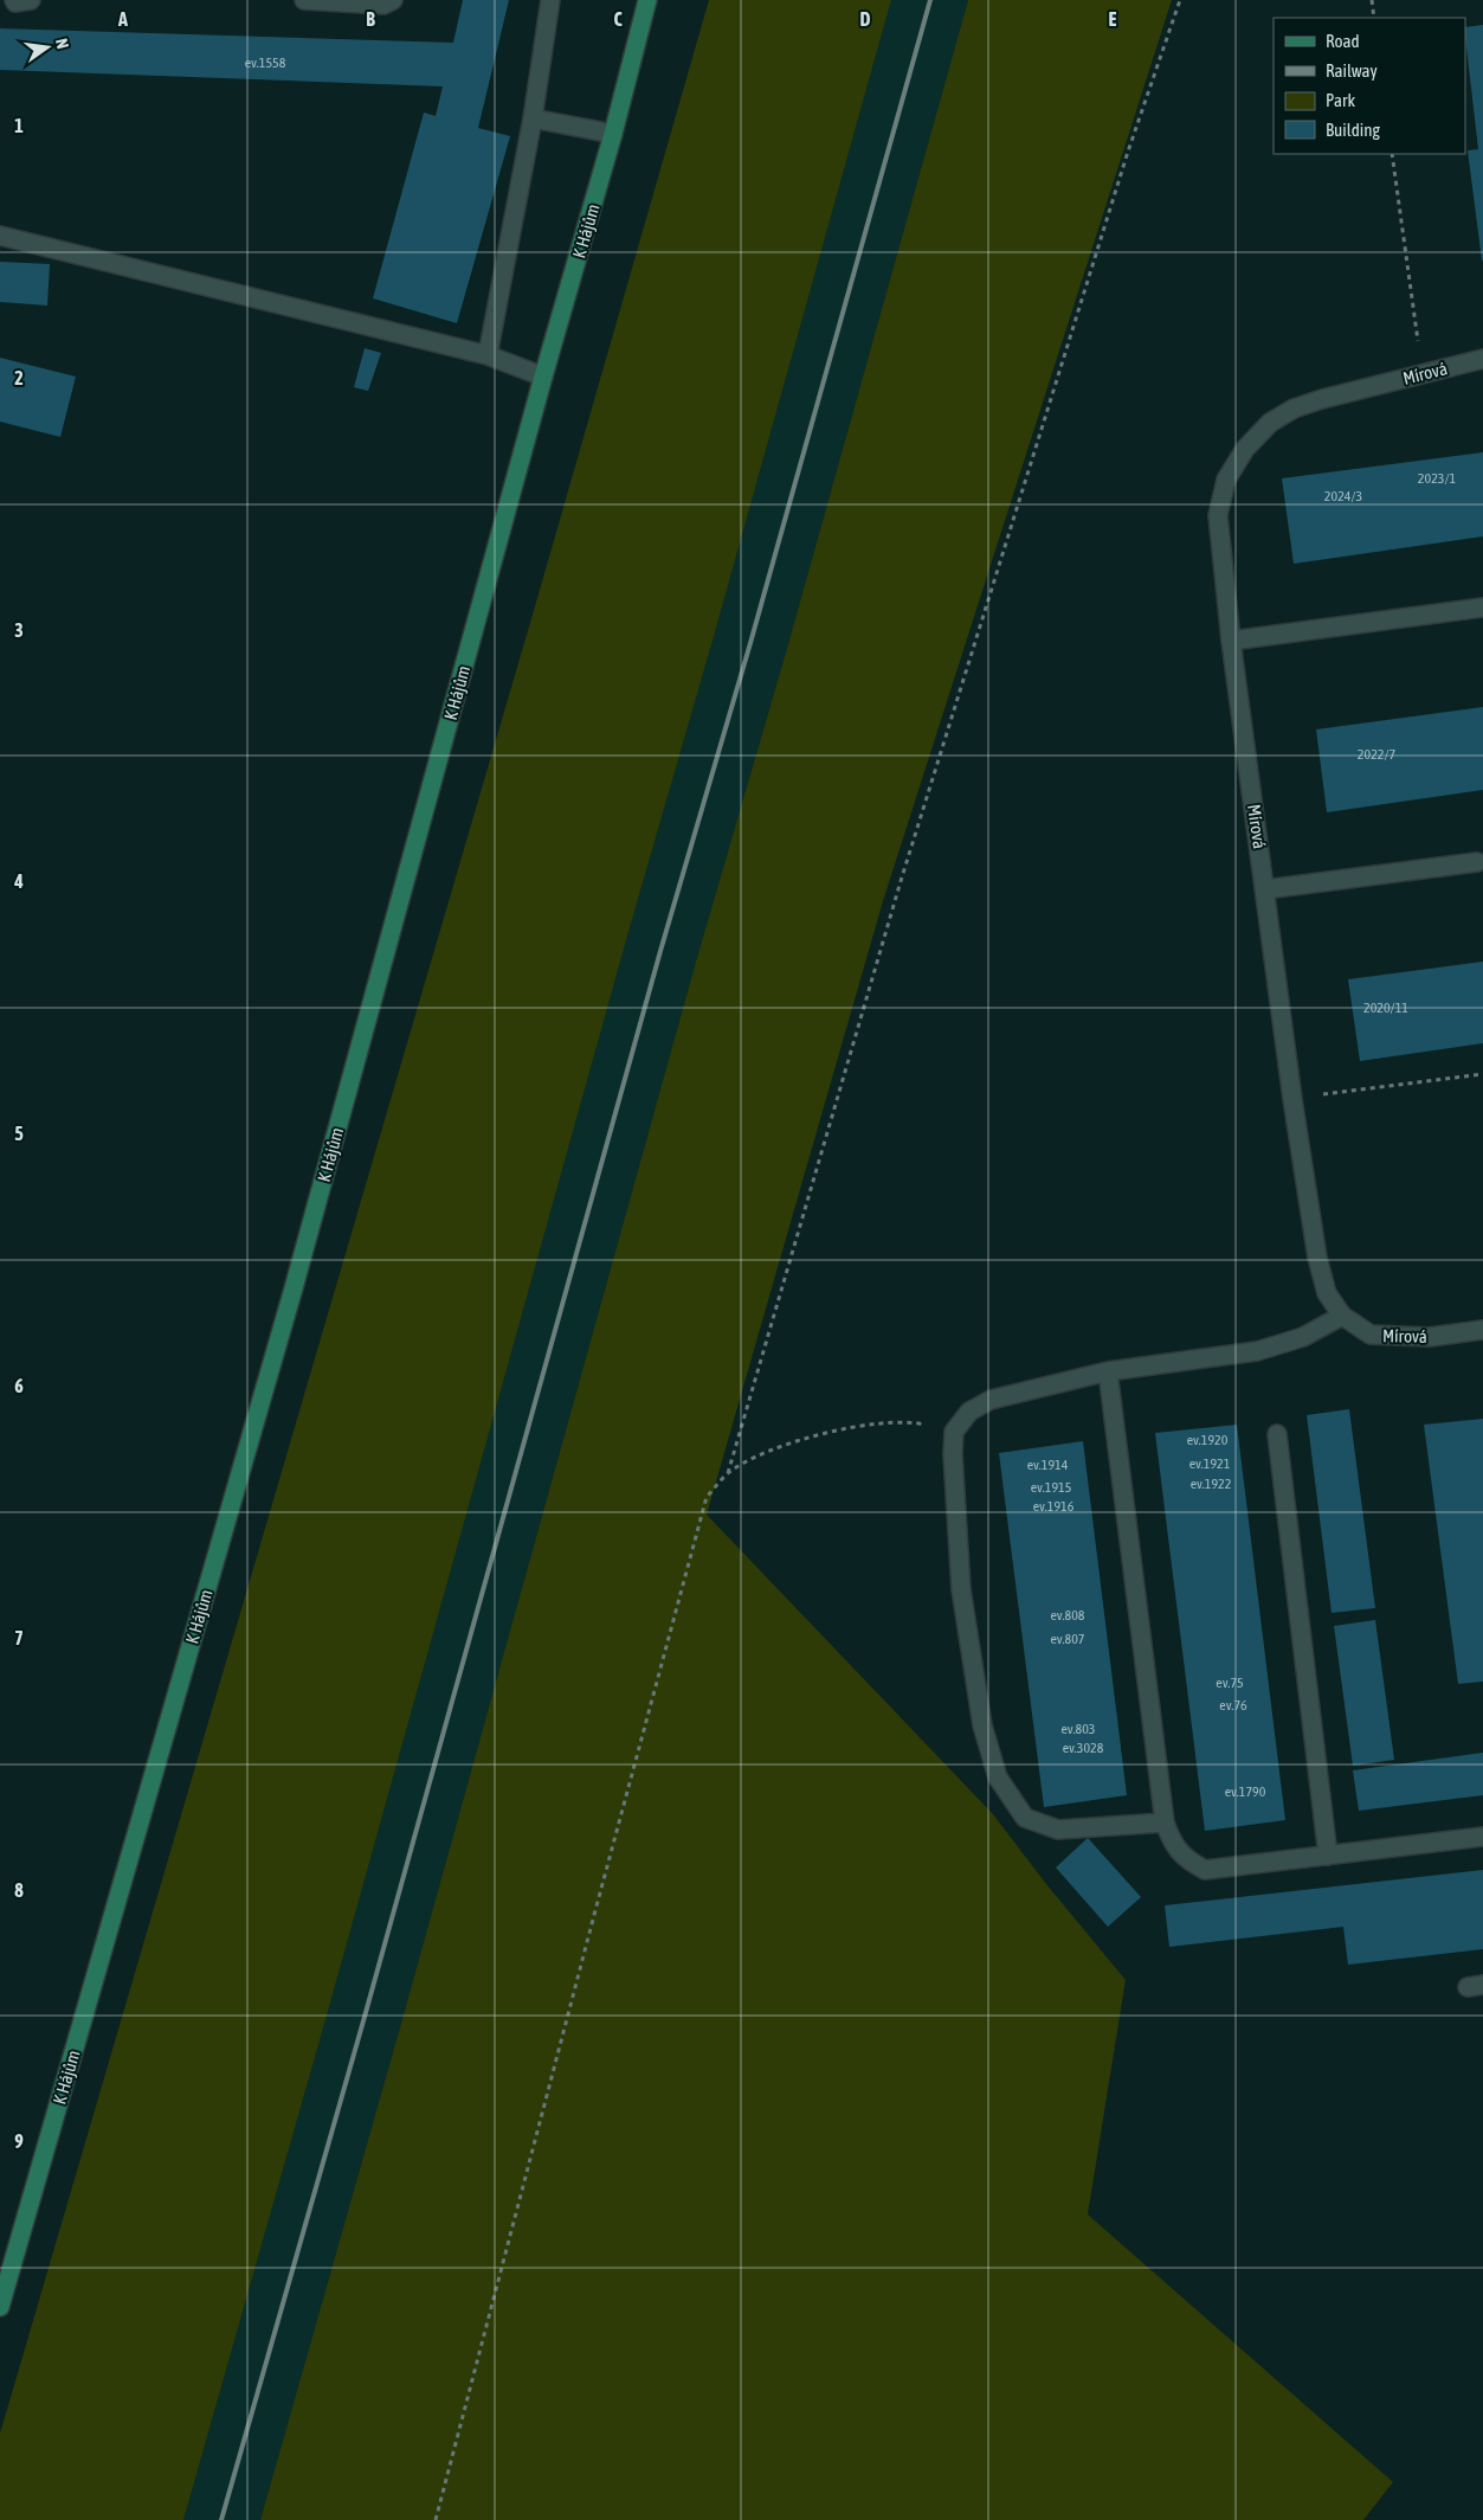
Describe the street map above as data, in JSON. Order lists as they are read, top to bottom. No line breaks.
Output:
{"streets":{"street":["K Hájům","Mírová"]},"house_numbers":["ev.1558","2023/1","2024/3","2022/7","2020/11","ev.1920","ev.1921","ev.1914","ev.1922","ev.1915","ev.1916","ev.808","ev.807","ev.75","ev.76","ev.803","ev.3028","ev.1790"],"legend":["Road","Railway","Park","Building"],"north":"right","grid":{"columns":["A","B","C","D","E"],"rows":["1","2","3","4","5","6","7","8","9"]}}
